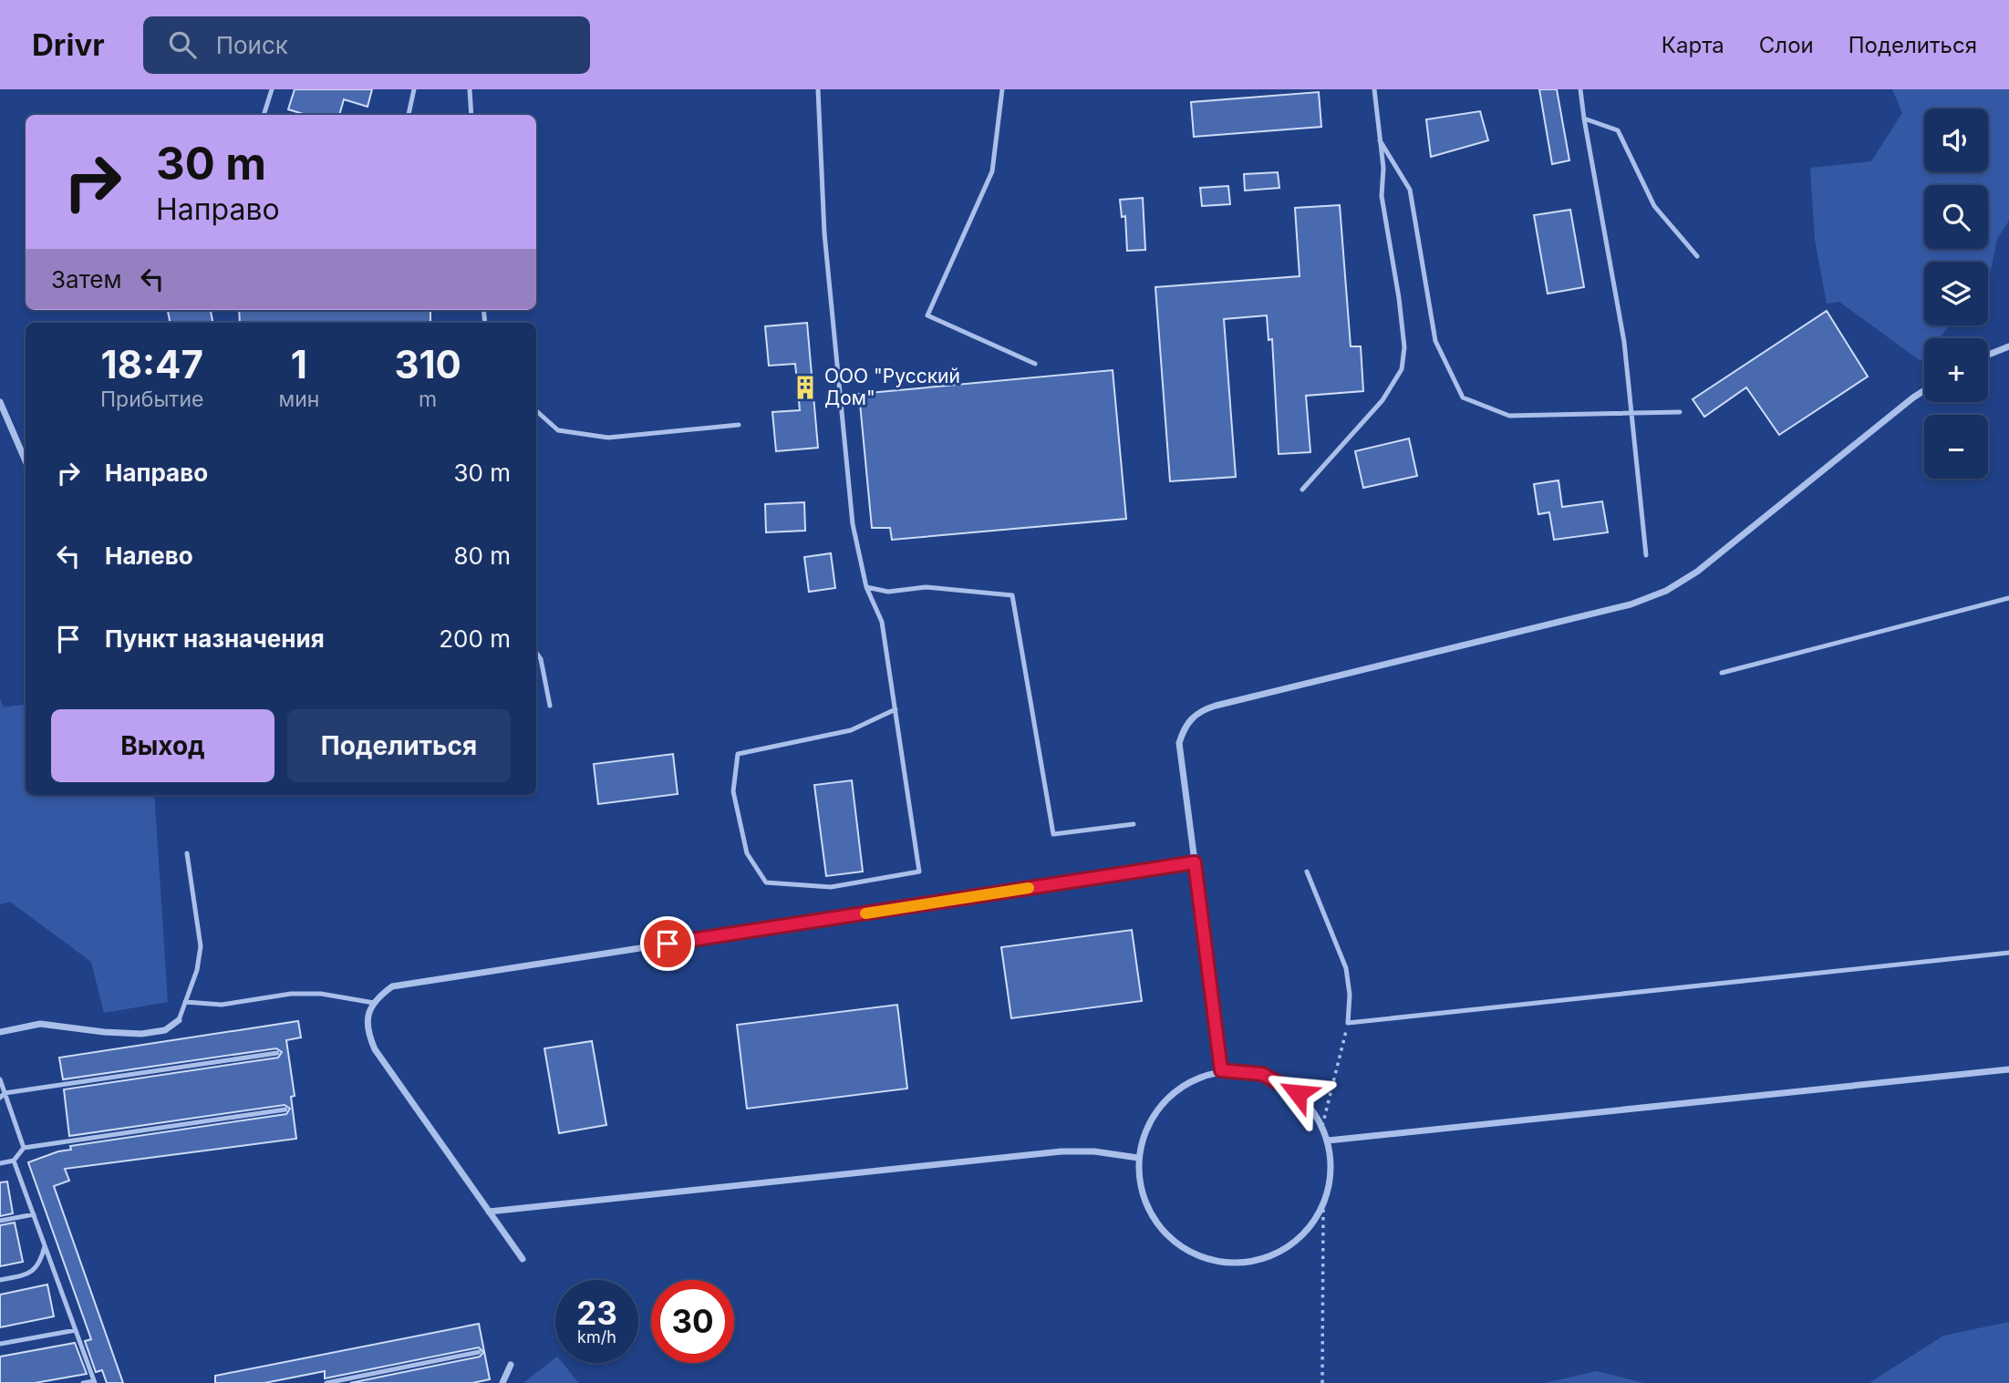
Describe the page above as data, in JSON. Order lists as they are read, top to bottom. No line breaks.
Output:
{"places":{"building":["ООО \"Русский Дом\""]},"page":{"header":"Drivr","search":"Поиск","nav":["Карта","Слои","Поделиться"],"map_buttons":["+","−"],"turn":["30 m","Направо"],"then":"Затем","eta":["18:47","Прибытие","1","мин","310","m"],"list":[{"name":"Направо","value":"30 m"},{"name":"Налево","value":"80 m"},{"name":"Пункт назначения","value":"200 m"}],"buttons":["Выход","Поделиться"],"speed":"23 km/h","limit":"30"}}
